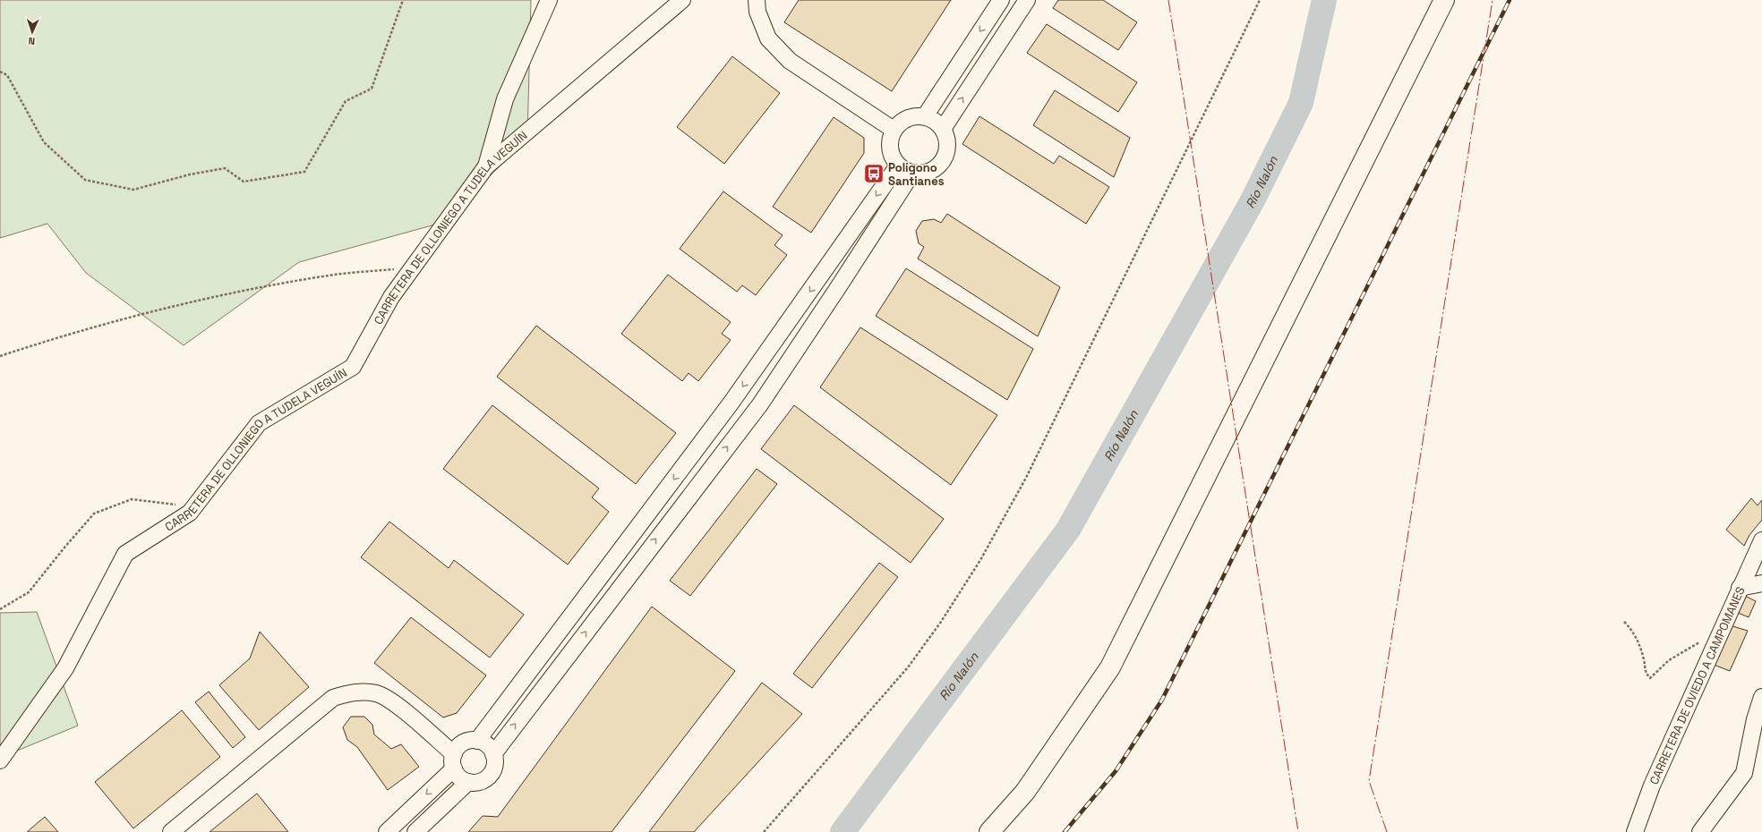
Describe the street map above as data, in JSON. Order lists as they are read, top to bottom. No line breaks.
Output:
{"streets":{"street":["CARRETERA DE OLLONIEGO A TUDELA VEGUÍN","CARRETERA DE OVIEDO A CAMPOMANES"]},"water":["Río Nalón"],"places":{"bus stop":["Polígono Santianes"]},"north":"bottom"}
